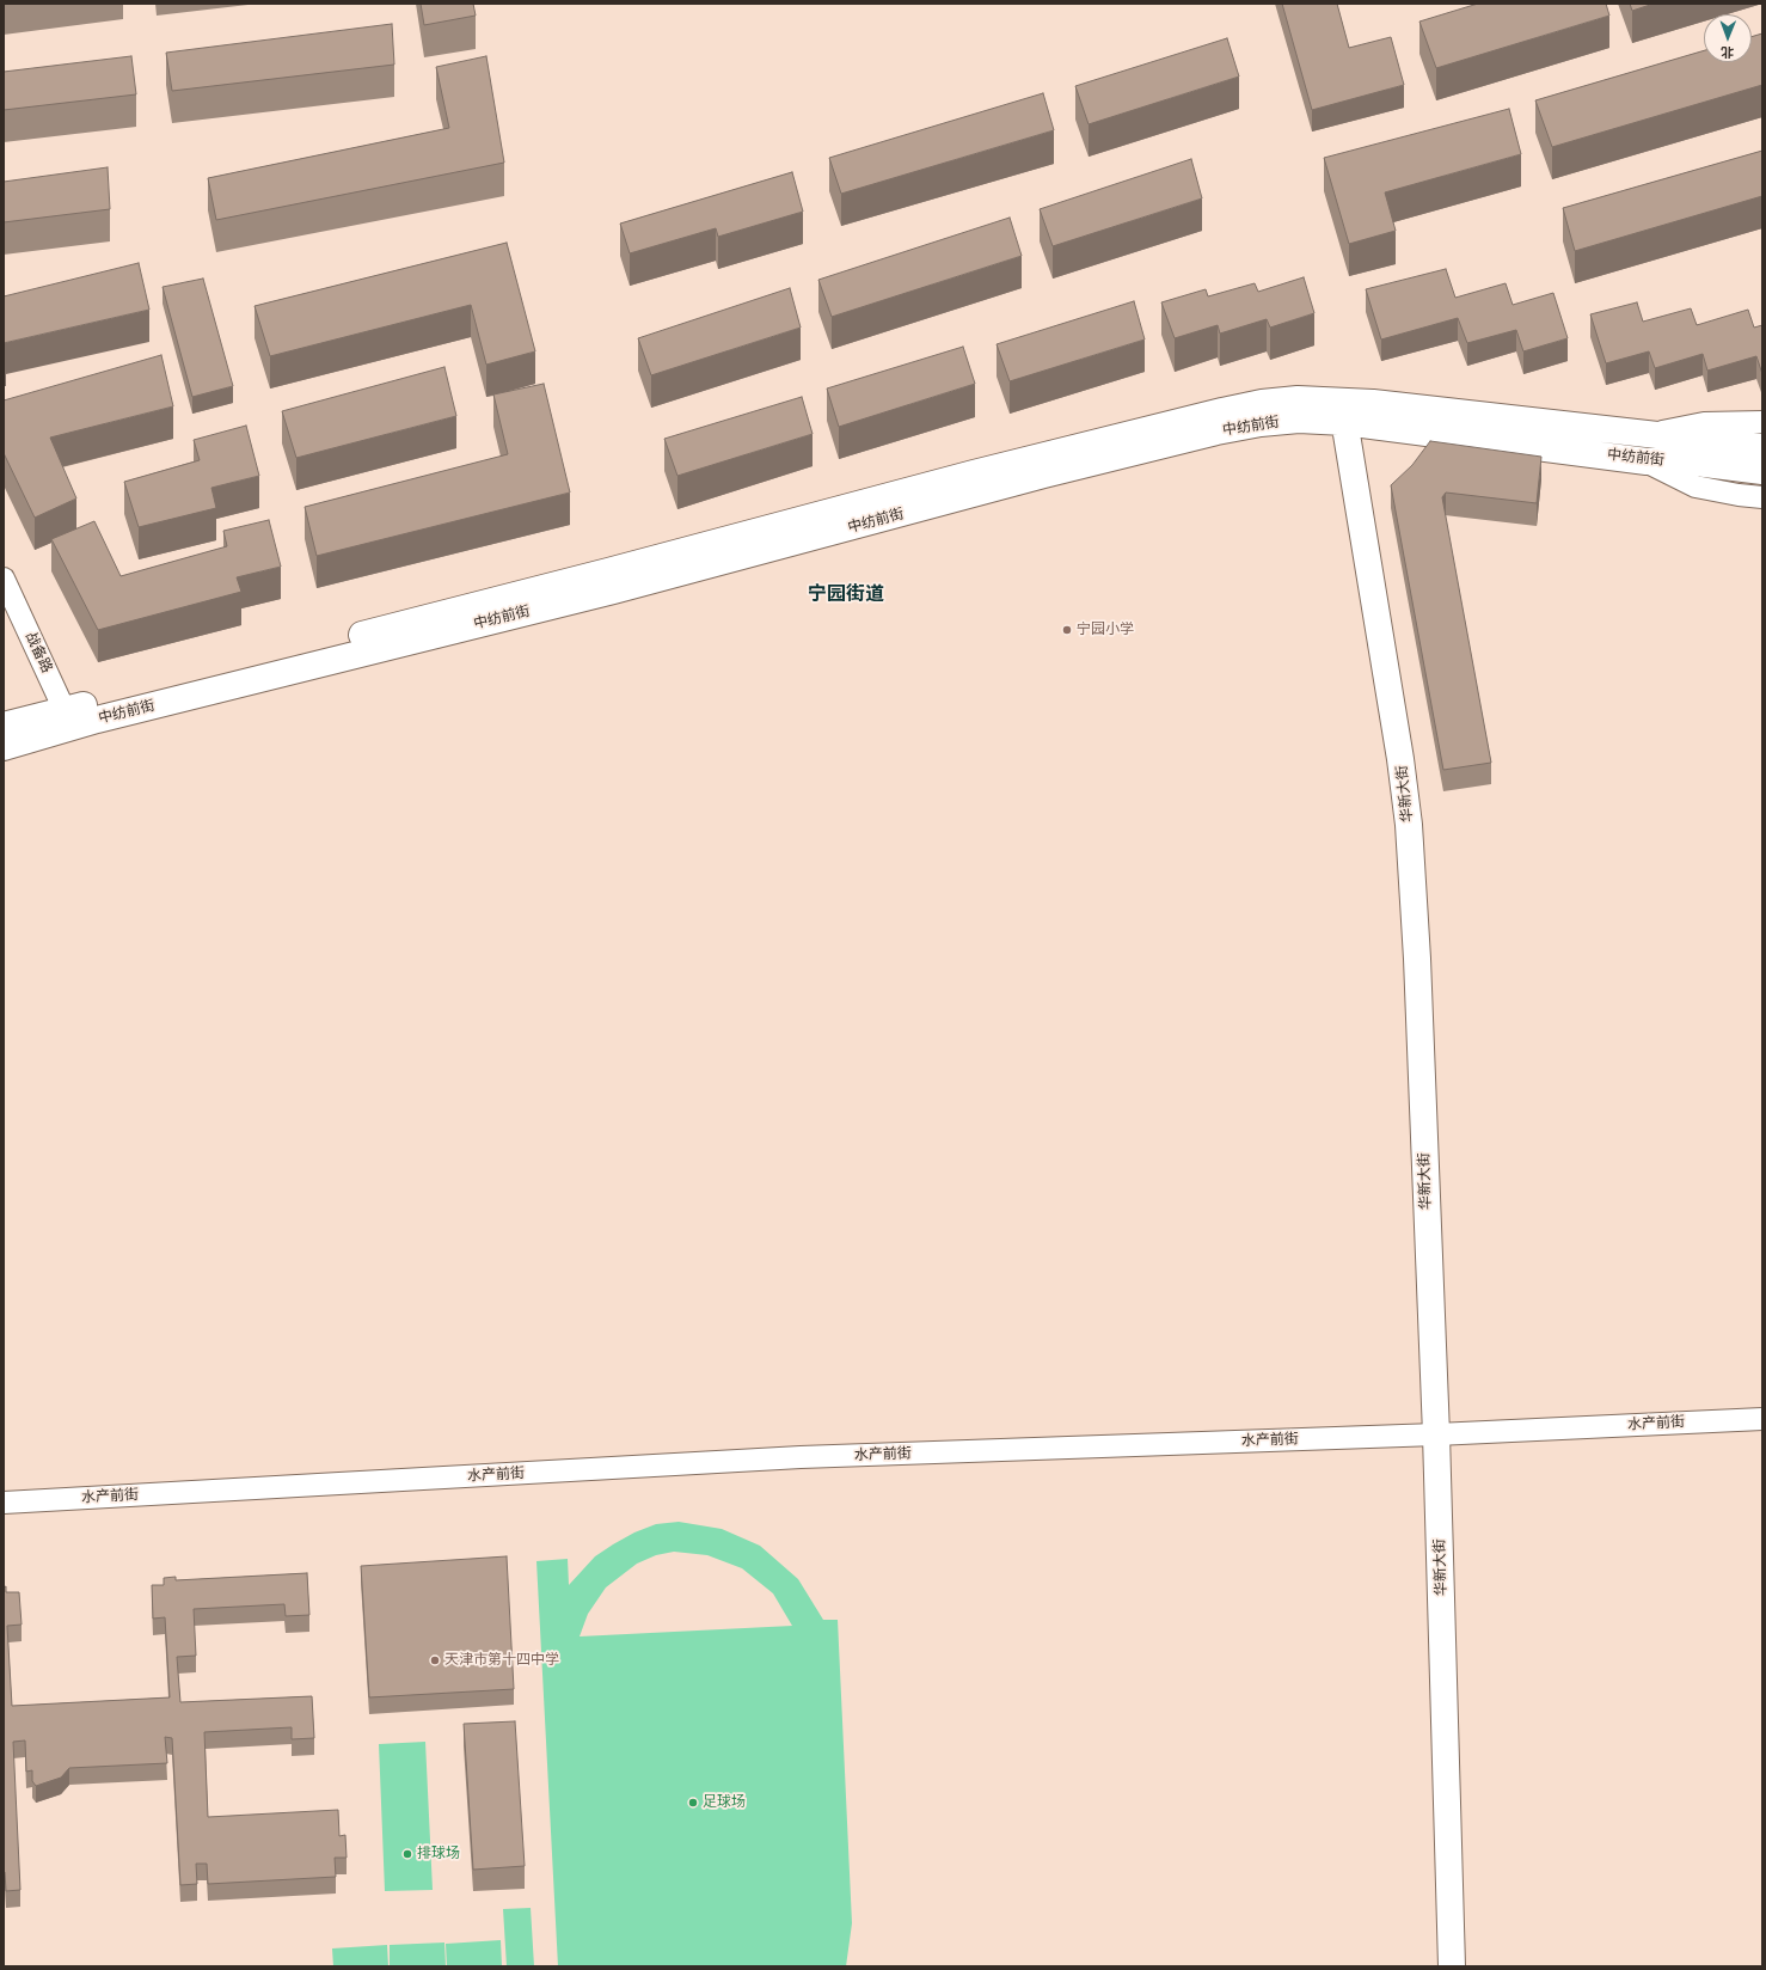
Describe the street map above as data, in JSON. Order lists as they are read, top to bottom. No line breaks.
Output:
{"streets":{"street":["中纺前街","战备路","华新大街","水产前街"]},"crossings":[["中纺前街","战备路"],["中纺前街","华新大街"],["华新大街","水产前街"]],"districts":["宁园街道"],"places":["宁园小学","天津市第十四中学","足球场","排球场"],"north":"bottom"}
